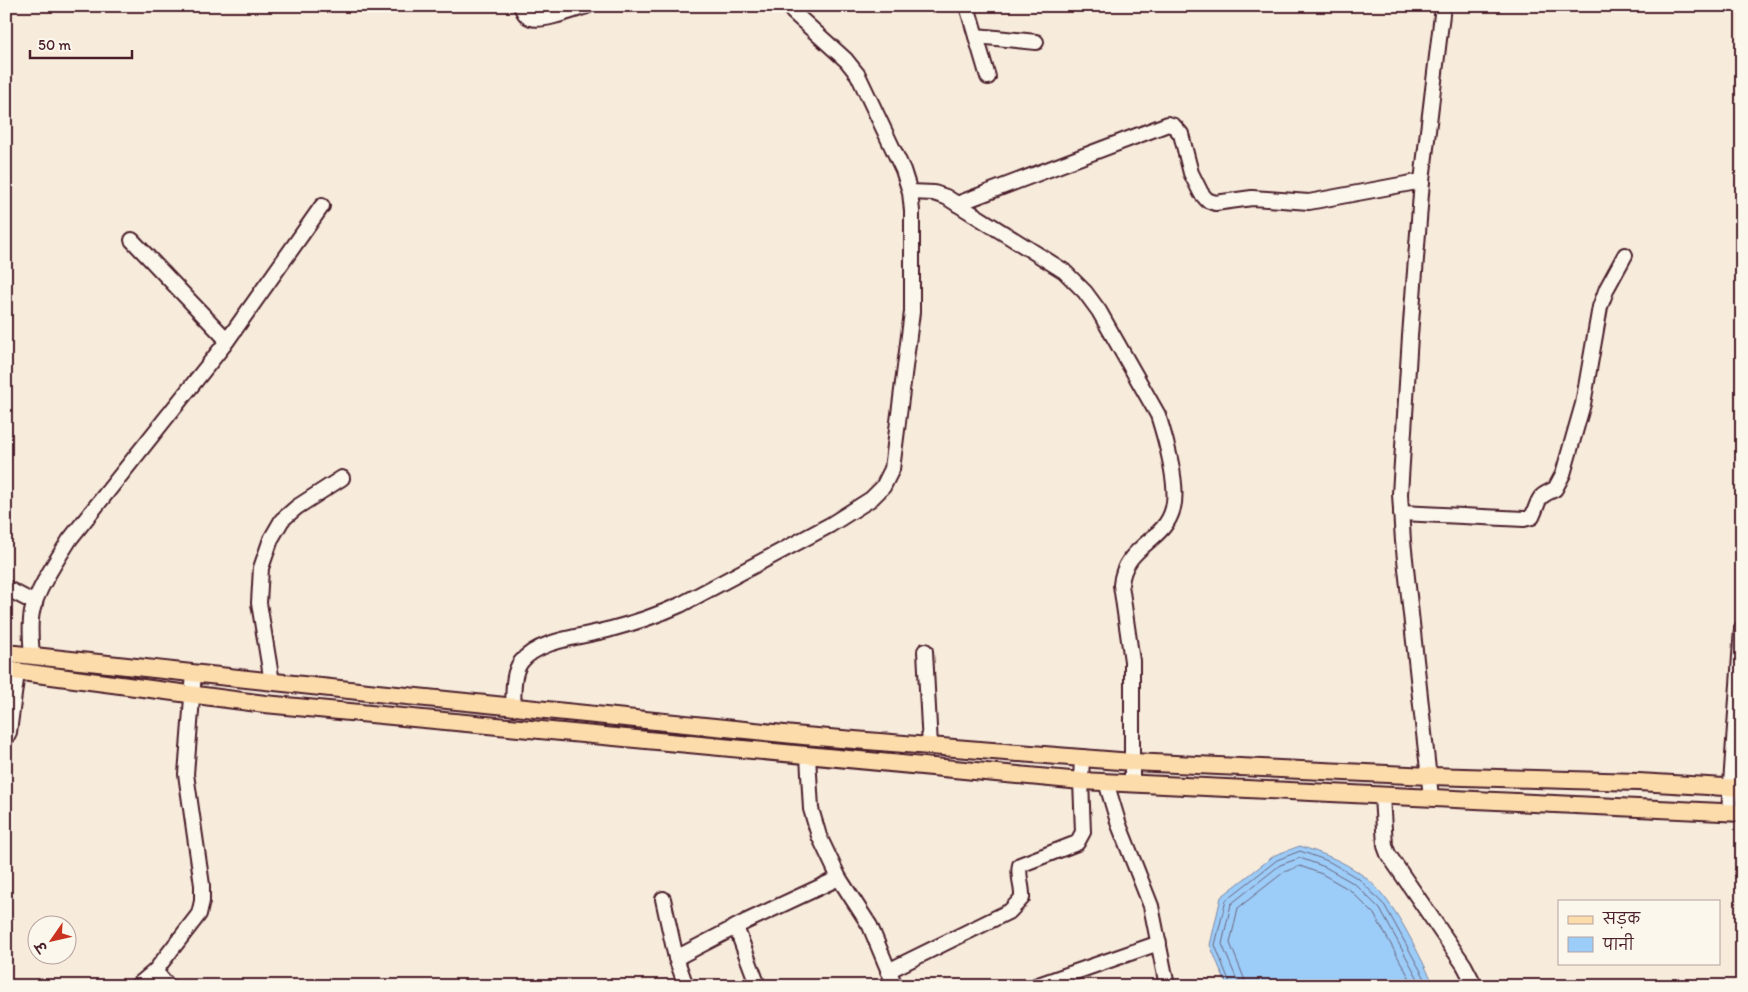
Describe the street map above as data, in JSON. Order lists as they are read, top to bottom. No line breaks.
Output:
{"legend":["सड़क","पानी"],"scale_bar":"50 m","north":"bottom left"}
